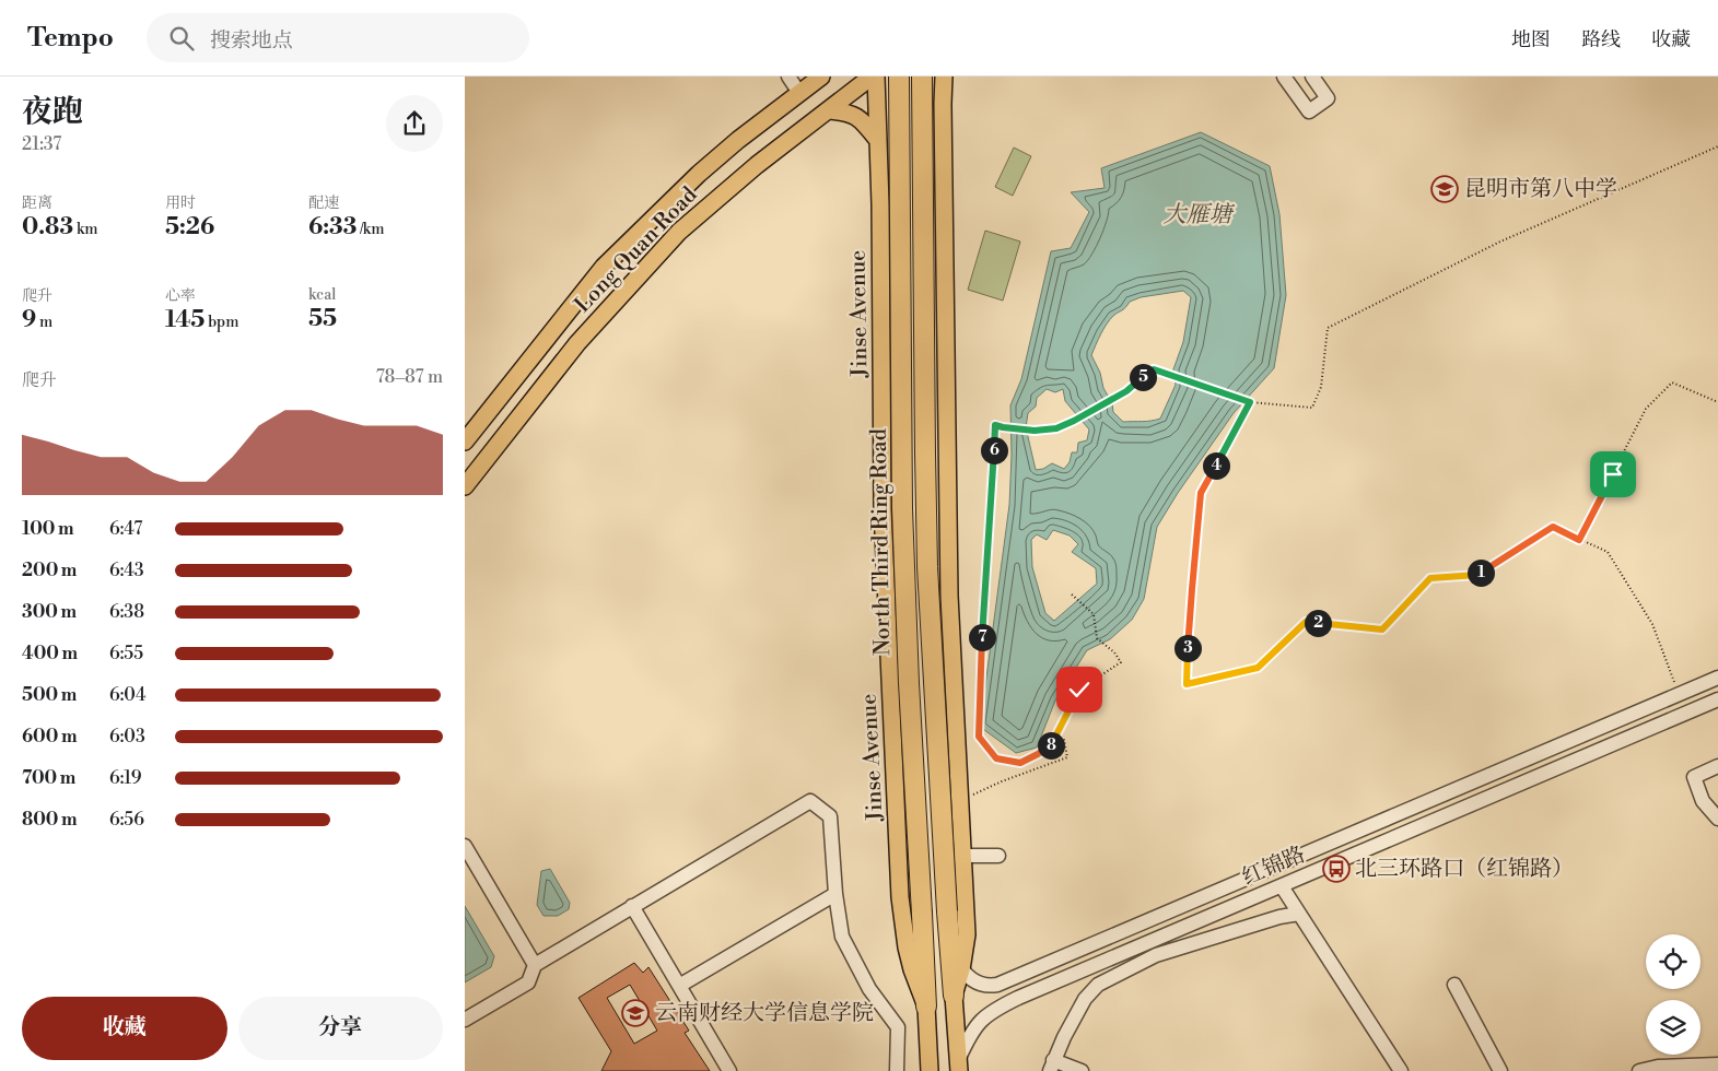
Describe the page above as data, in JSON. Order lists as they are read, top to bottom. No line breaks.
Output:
{"streets":{"highway":["North Third Ring Road"],"main road":["Long Quan Road","Jinse Avenue"],"street":["红锦路"]},"crossings":[["Long Quan Road","Jinse Avenue"],["Jinse Avenue","North Third Ring Road"]],"water":["大雁塘"],"places":{"school or university":["昆明市第八中学","云南财经大学信息学院"],"bus stop":["北三环路口（红锦路）"]},"page":{"header":"Tempo","search":"搜索地点","nav":["地图","路线","收藏"],"heading":["夜跑","21:37"],"stats":[["距离","0.83 km"],["用时","5:26"],["配速","6:33 /km"],["爬升","9 m"],["心率","145 bpm"],["kcal","55"]],"chart":["爬升","78–87 m"],"pins":["5","6","4","1","2","7","3","8"],"list":[{"name":"100 m","note":"6:47"},{"name":"200 m","note":"6:43"},{"name":"300 m","note":"6:38"},{"name":"400 m","note":"6:55"},{"name":"500 m","note":"6:04"},{"name":"600 m","note":"6:03"},{"name":"700 m","note":"6:19"},{"name":"800 m","note":"6:56"}],"buttons":["收藏","分享"]}}
